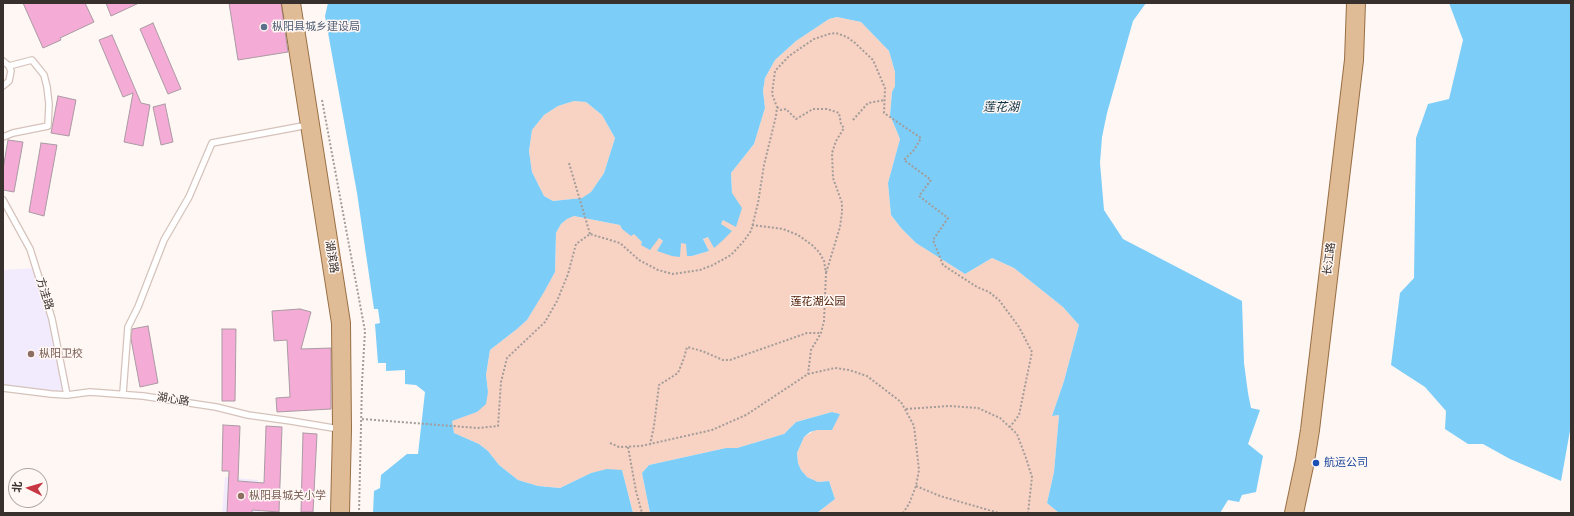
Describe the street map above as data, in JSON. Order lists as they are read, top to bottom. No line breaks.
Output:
{"streets":{"main road":["湖滨路","长江路"],"lane":["方洼路","湖心路"]},"crossings":[["湖滨路","湖心路"],["方洼路","湖心路"]],"water":["莲花湖"],"parks":["莲花湖公园"],"places":["枞阳县城乡建设局","枞阳卫校","航运公司","枞阳县城关小学"],"north":"left"}
